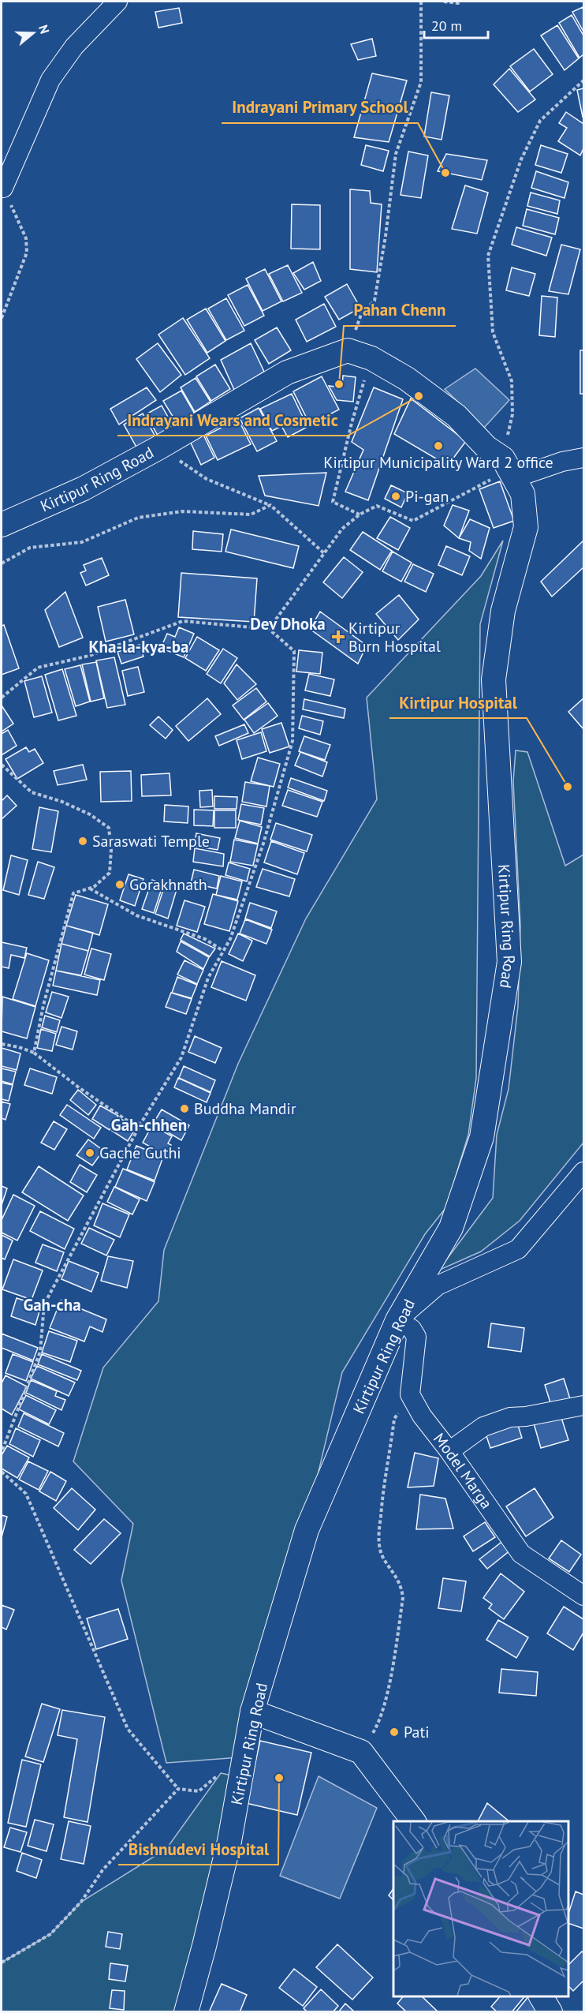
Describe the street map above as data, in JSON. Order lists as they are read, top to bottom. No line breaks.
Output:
{"streets":{"street":["Kirtipur Ring Road","Model Marga"]},"districts":["Dev Dhoka","Kha-la-kya-ba","Gah-chhen","Gah-cha"],"places":{"other":["Indrayani Primary School","Pahan Chenn","Indrayani Wears and Cosmetic","Kirtipur Municipality Ward 2 office","Pi-gan","Kirtipur Hospital","Saraswati Temple","Gorakhnath","Buddha Mandir","Gache Guthi","Pati","Bishnudevi Hospital"],"health":["Kirtipur Burn Hospital"]},"scale_bar":"20 m","north":"right"}
